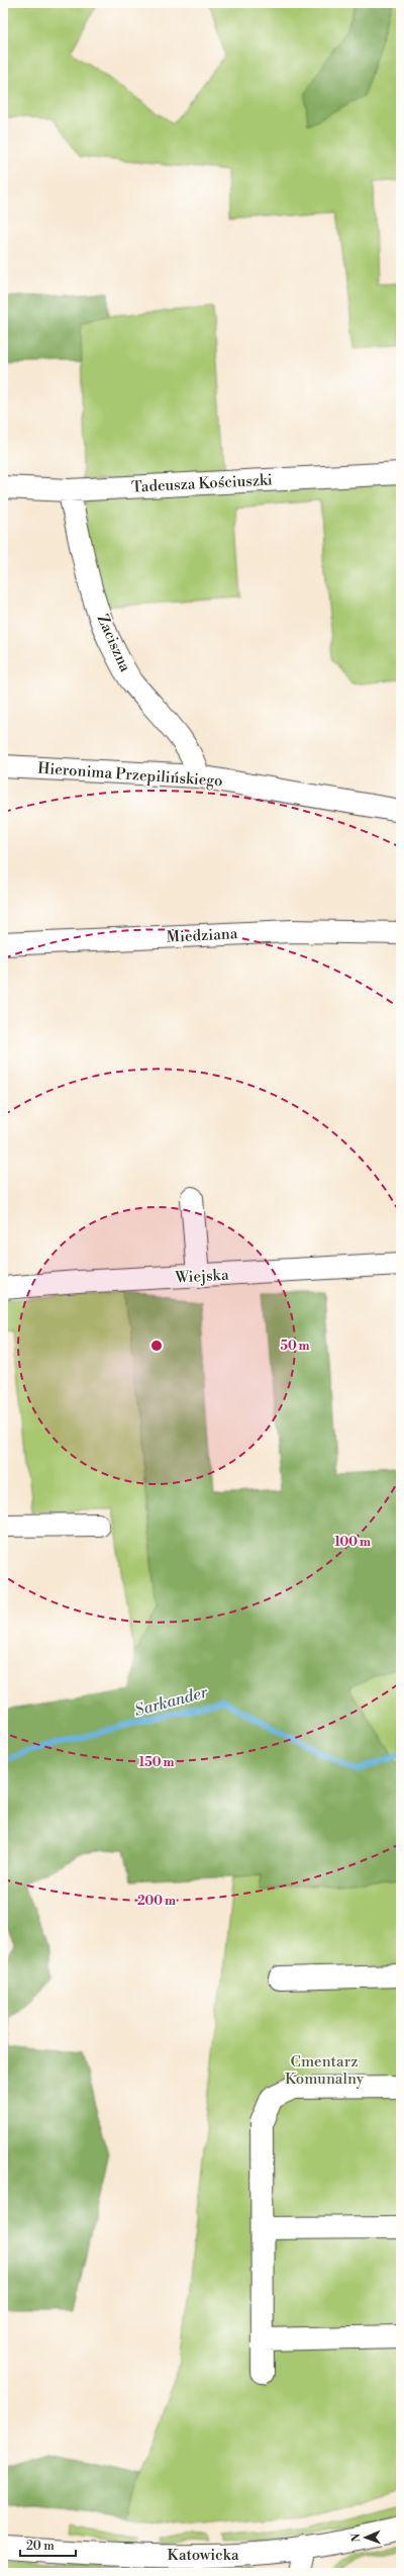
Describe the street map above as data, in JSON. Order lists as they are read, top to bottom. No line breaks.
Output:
{"streets":{"street":["Tadeusza Kościuszki","Zaciszna","Hieronima Przepilińskiego","Miedziana","Wiejska","Katowicka"]},"crossings":[["Tadeusza Kościuszki","Zaciszna"],["Zaciszna","Hieronima Przepilińskiego"]],"water":["Sarkander"],"parks":["Cmentarz Komunalny"],"scale_bar":"20 m","north":"left","rings":["50 m","100 m","150 m","200 m"]}
